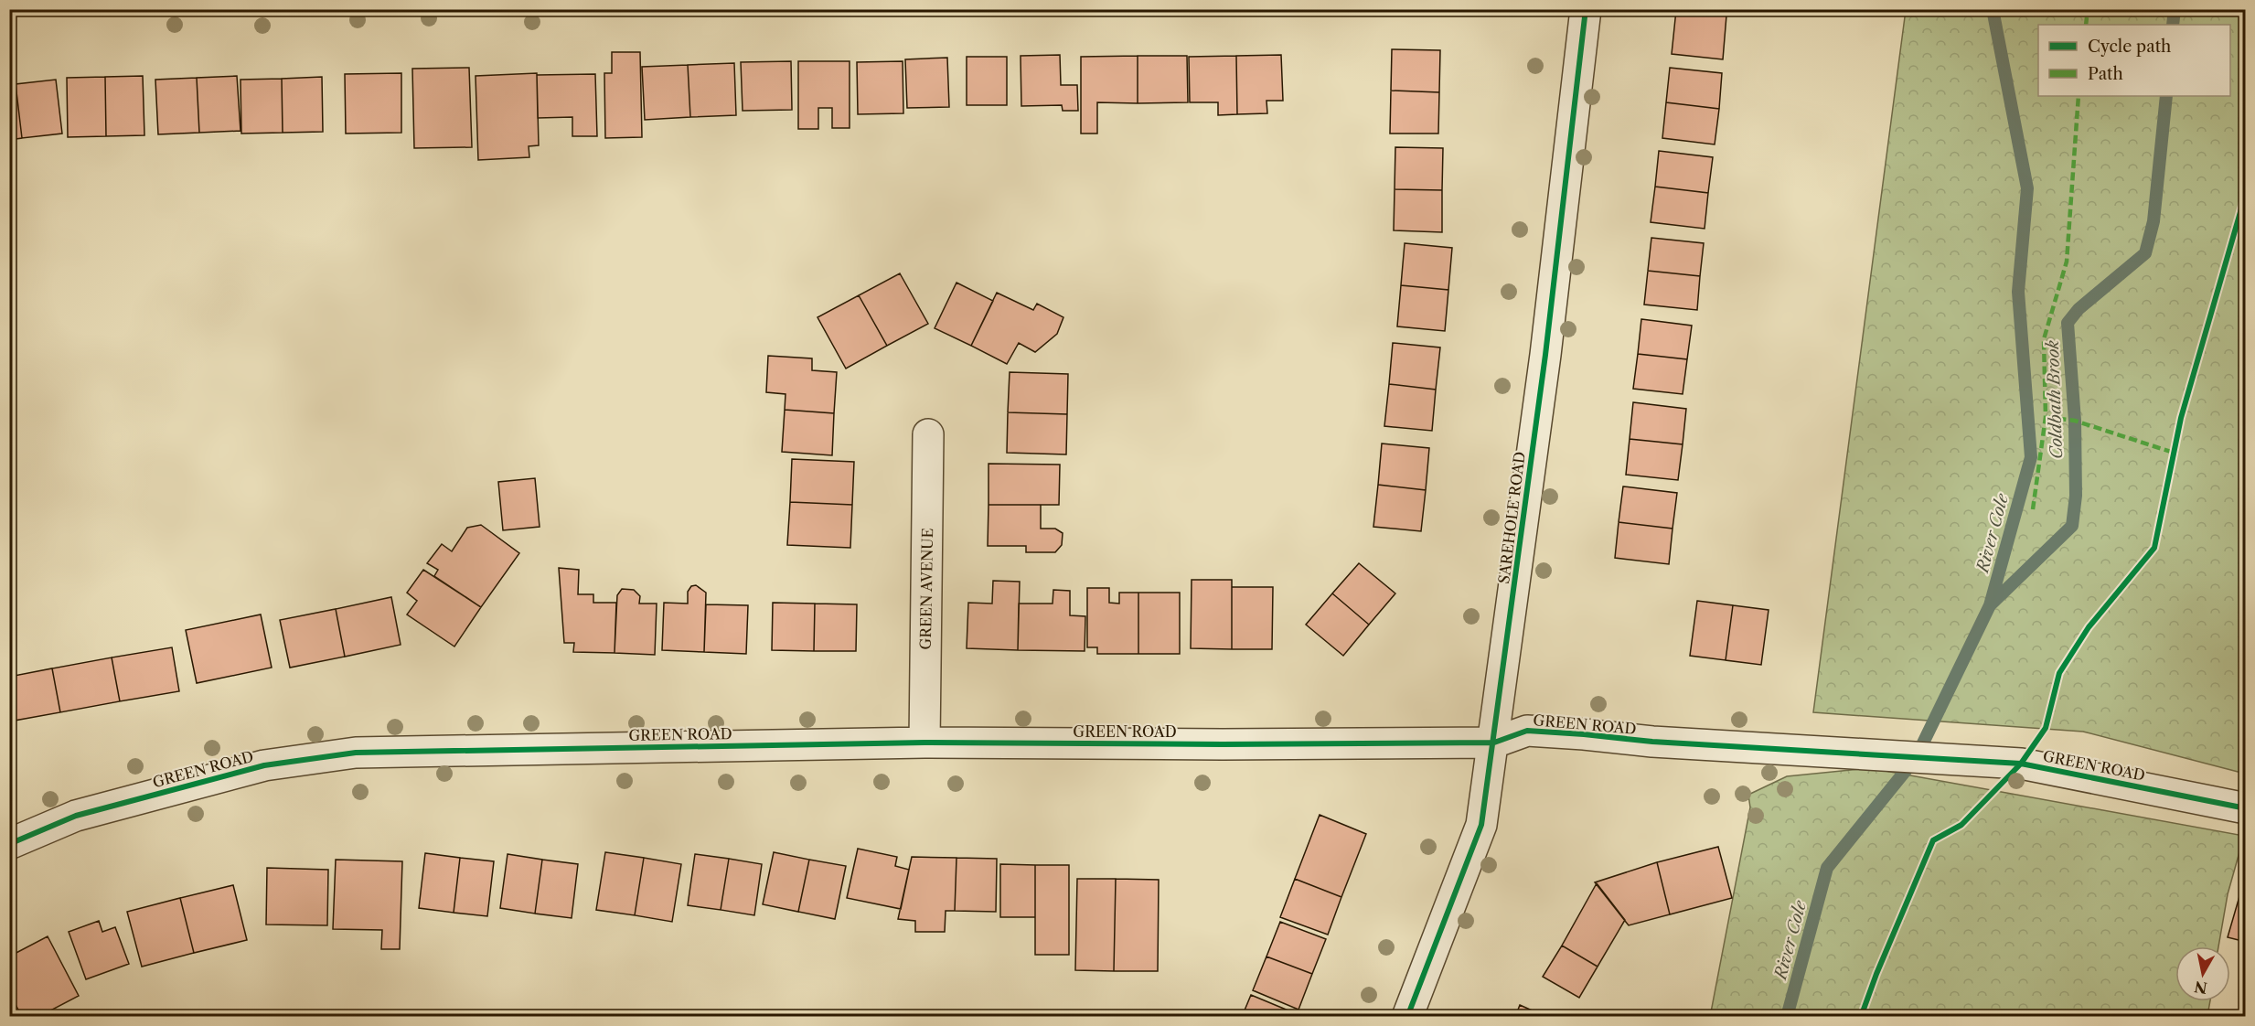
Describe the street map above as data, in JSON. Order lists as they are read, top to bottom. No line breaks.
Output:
{"streets":{"street":["SAREHOLE ROAD","GREEN AVENUE","GREEN ROAD"]},"crossings":[["SAREHOLE ROAD","GREEN ROAD"],["GREEN AVENUE","GREEN ROAD"]],"water":["Coldbath Brook","River Cole"],"legend":["Cycle path","Path"],"north":"bottom"}
